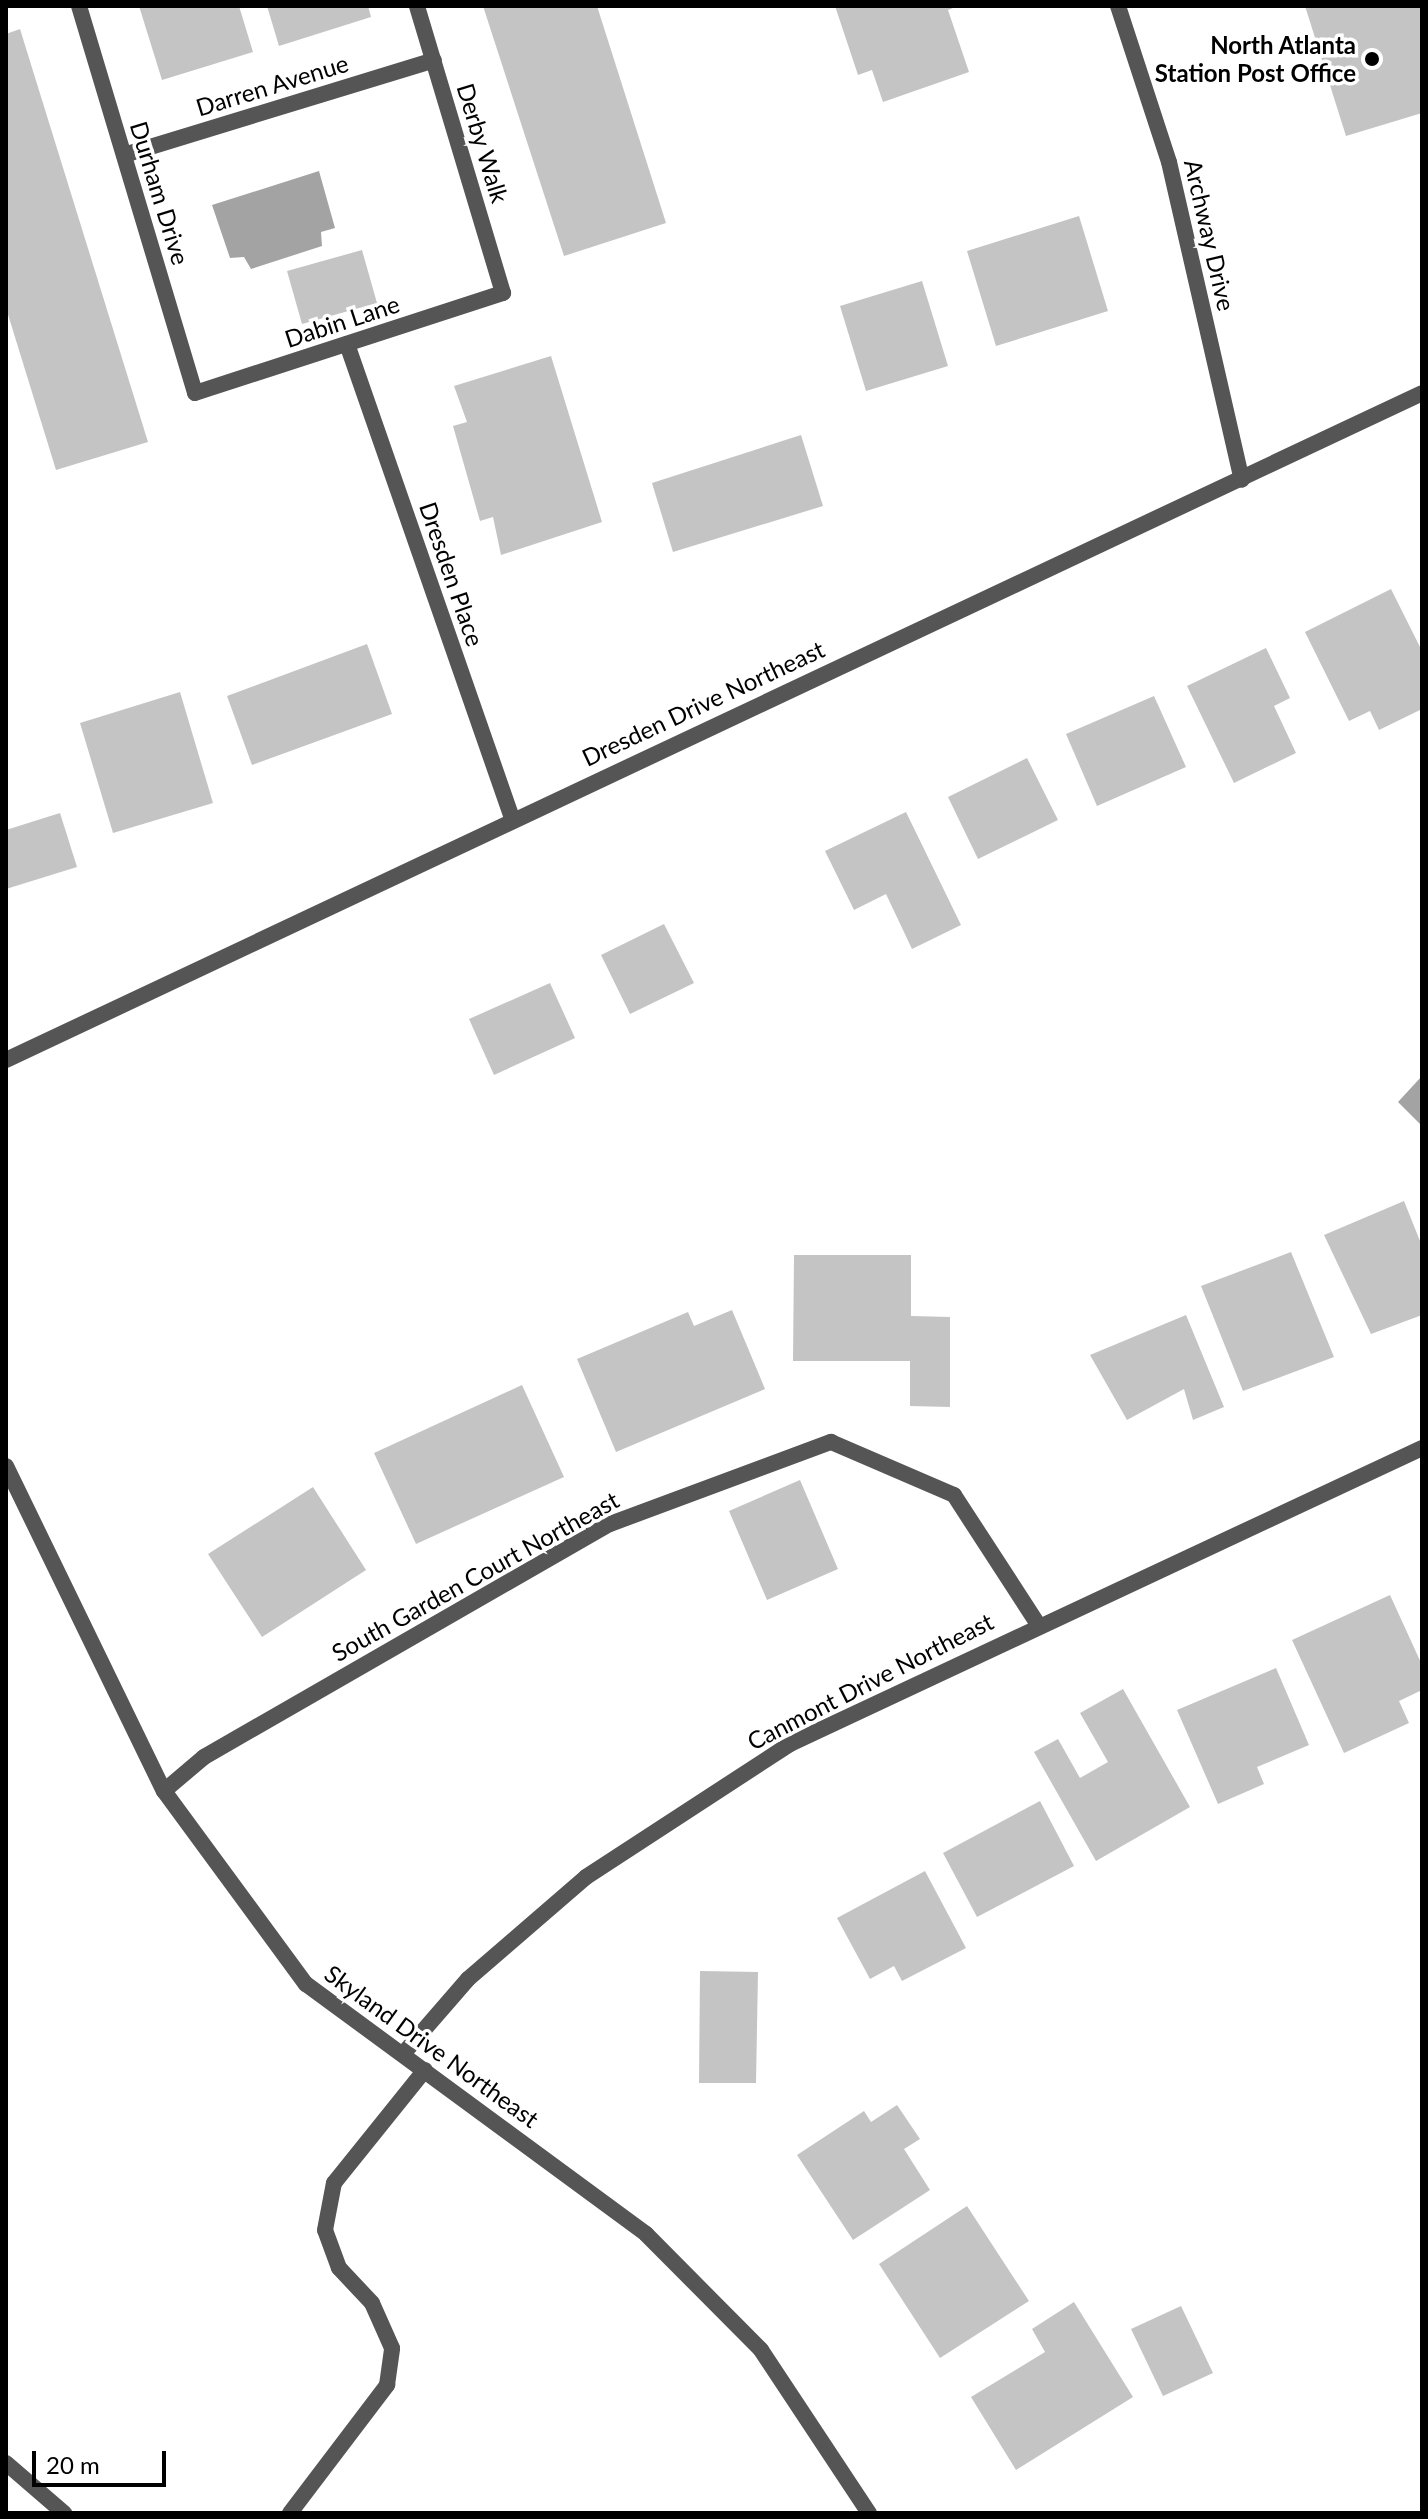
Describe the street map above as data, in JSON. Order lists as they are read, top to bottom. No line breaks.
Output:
{"streets":{"street":["Darren Avenue","Derby Walk","Durham Drive","Archway Drive","Dabin Lane","Dresden Place","Dresden Drive Northeast","South Garden Court Northeast","Canmont Drive Northeast","Skyland Drive Northeast"]},"crossings":[["Darren Avenue","Derby Walk"],["Darren Avenue","Durham Drive"],["Derby Walk","Dabin Lane"],["Durham Drive","Dabin Lane"],["Archway Drive","Dresden Drive Northeast"],["Dabin Lane","Dresden Place"],["Dresden Place","Dresden Drive Northeast"],["South Garden Court Northeast","Canmont Drive Northeast"],["South Garden Court Northeast","Skyland Drive Northeast"],["Canmont Drive Northeast","Skyland Drive Northeast"]],"places":["North Atlanta Station Post Office"],"scale_bar":"20 m"}
